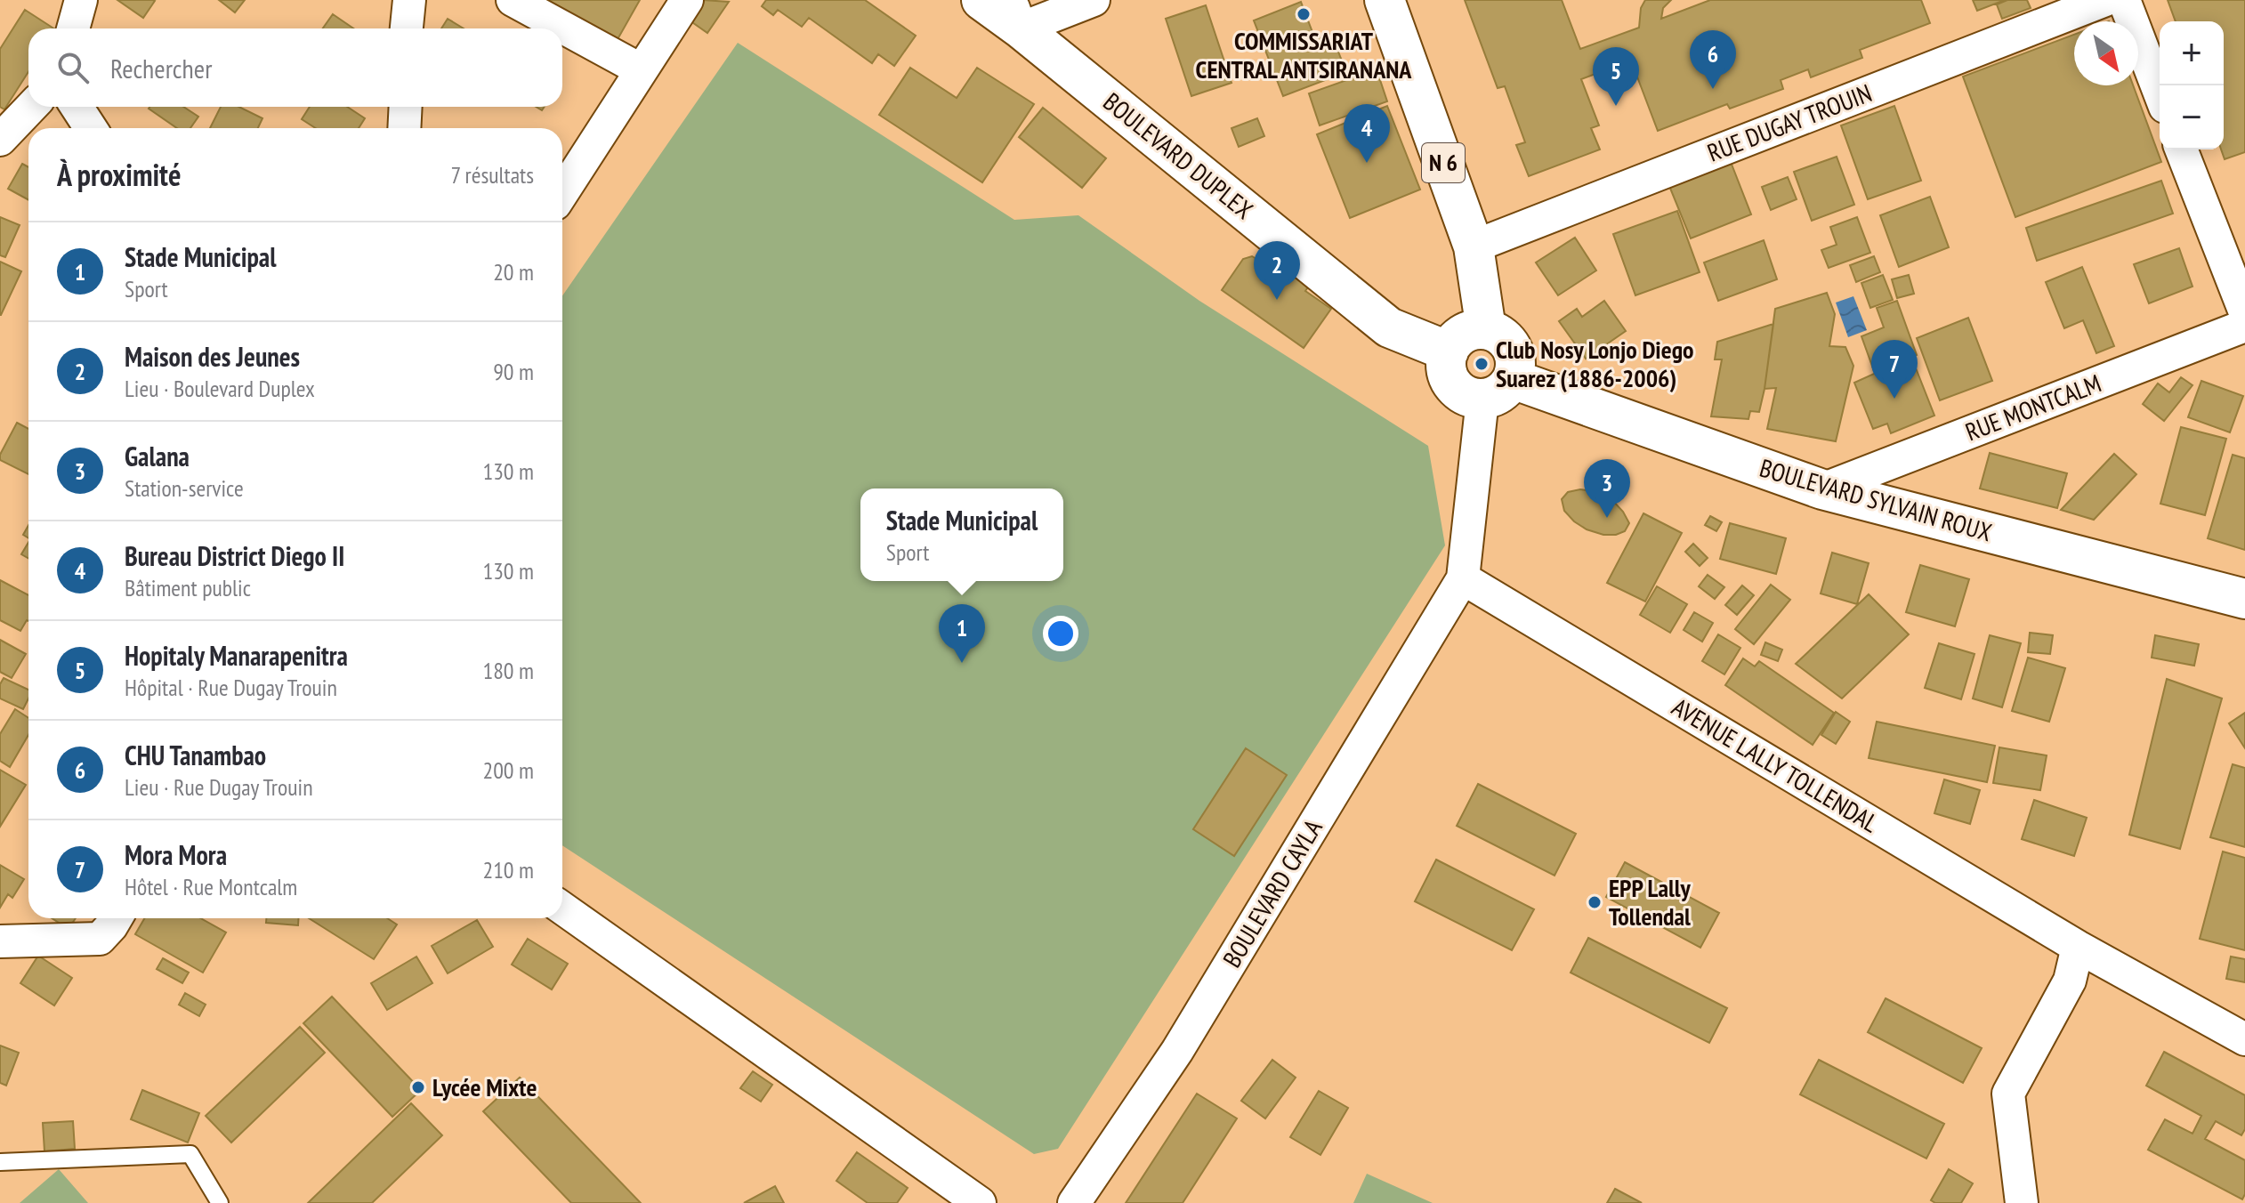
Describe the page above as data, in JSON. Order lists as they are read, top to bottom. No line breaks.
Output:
{"streets":{"main road":["BOULEVARD DUPLEX","N 6","BOULEVARD SYLVAIN ROUX"],"street":["RUE DUGAY TROUIN","RUE MONTCALM","AVENUE LALLY TOLLENDAL","BOULEVARD CAYLA"]},"crossings":[["RUE DUGAY TROUIN","N 6"],["BOULEVARD DUPLEX","N 6"],["BOULEVARD DUPLEX","BOULEVARD SYLVAIN ROUX"],["N 6","BOULEVARD SYLVAIN ROUX"],["RUE MONTCALM","BOULEVARD SYLVAIN ROUX"],["AVENUE LALLY TOLLENDAL","BOULEVARD CAYLA"]],"places":["COMMISSARIAT CENTRAL ANTSIRANANA","Club Nosy Lonjo Diego Suarez (1886-2006)","EPP Lally Tollendal","Lycée Mixte"],"north":"bottom right","page":{"map_buttons":["+","−"],"search":"Rechercher","pins":["6","5","4","2","7","3","1"],"heading":["À proximité","7 résultats"],"list":[{"mark":"1","name":"Stade Municipal","note":"Sport","value":"20 m"},{"mark":"2","name":"Maison des Jeunes","note":"Lieu · Boulevard Duplex","value":"90 m"},{"mark":"3","name":"Galana","note":"Station-service","value":"130 m"},{"mark":"4","name":"Bureau District Diego II","note":"Bâtiment public","value":"130 m"},{"mark":"5","name":"Hopitaly Manarapenitra","note":"Hôpital · Rue Dugay Trouin","value":"180 m"},{"mark":"6","name":"CHU Tanambao","note":"Lieu · Rue Dugay Trouin","value":"200 m"},{"mark":"7","name":"Mora Mora","note":"Hôtel · Rue Montcalm","value":"210 m"}],"popup":["Stade Municipal","Sport"]}}
